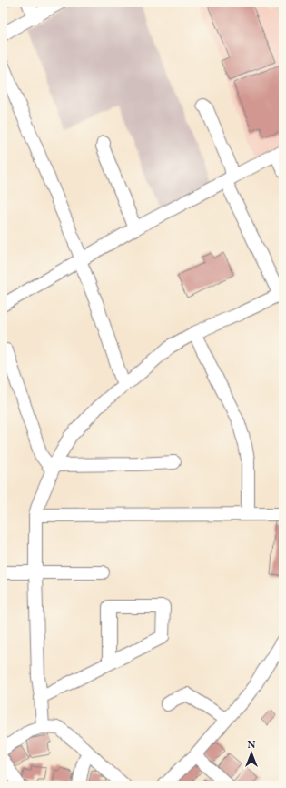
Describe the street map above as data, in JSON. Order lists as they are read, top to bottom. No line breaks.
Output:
{"north":"top"}
